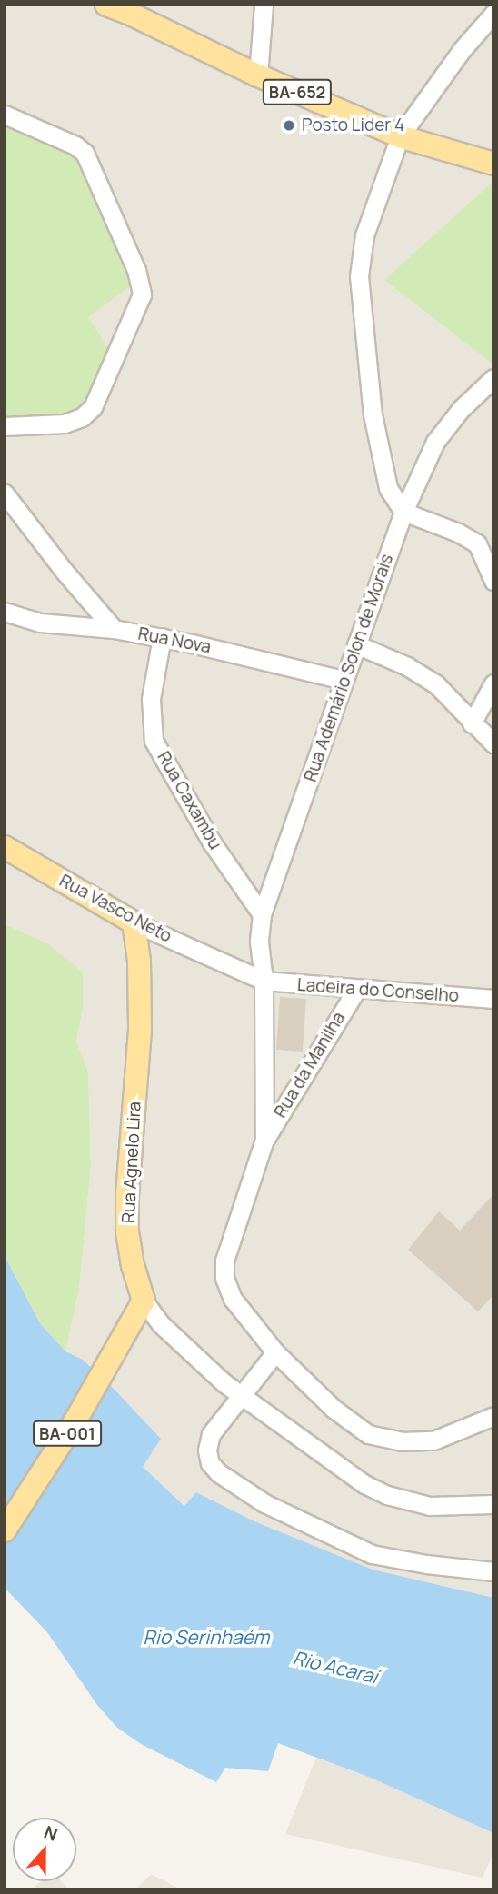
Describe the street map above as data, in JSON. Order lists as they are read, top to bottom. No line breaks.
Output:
{"streets":{"main road":["BA-652","Rua Vasco Neto","Rua Agnelo Lira","BA-001"],"street":["Rua Nova","Rua Ademário Solon de Morais","Rua Caxambu","Ladeira do Conselho","Rua da Manilha"]},"crossings":[["Rua Nova","Rua Ademário Solon de Morais"],["Rua Nova","Rua Caxambu"],["Rua Ademário Solon de Morais","Rua Caxambu"],["Rua Ademário Solon de Morais","Rua Vasco Neto"],["Rua Ademário Solon de Morais","Ladeira do Conselho"],["Rua Ademário Solon de Morais","Rua da Manilha"],["Rua Vasco Neto","Ladeira do Conselho"],["Rua Vasco Neto","Rua da Manilha"],["Rua Vasco Neto","Rua Agnelo Lira"],["Ladeira do Conselho","Rua da Manilha"],["Rua Agnelo Lira","BA-001"]],"water":["Rio Serinhaém","Rio Acaraí"],"places":["Posto Lider 4"],"north":"top"}
